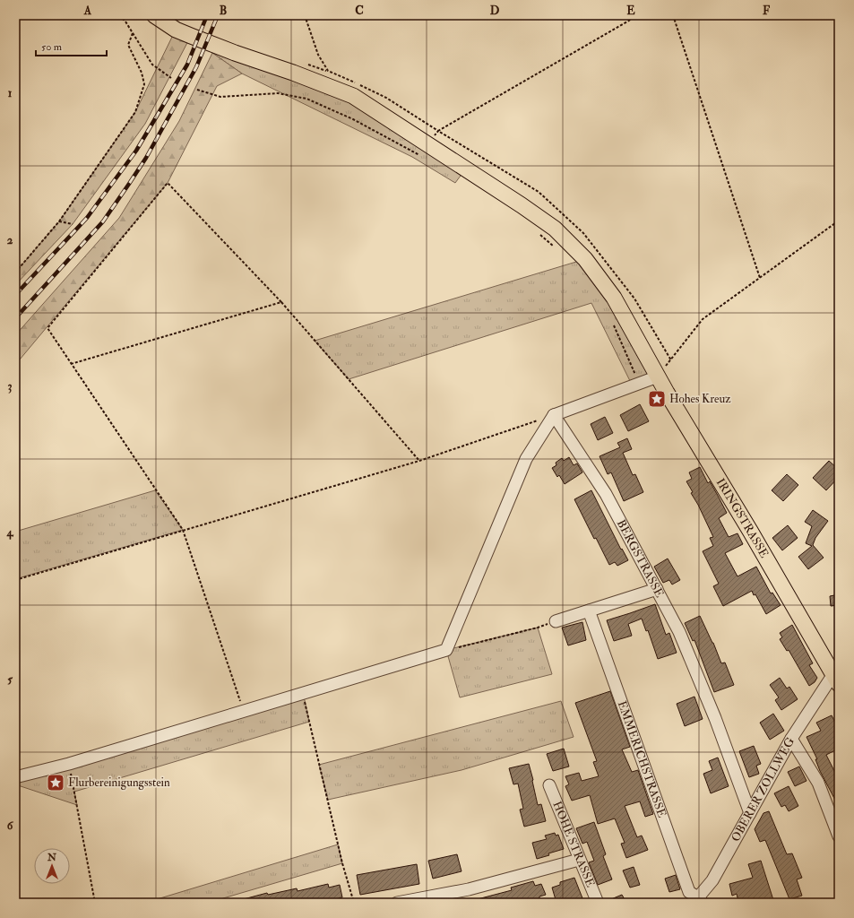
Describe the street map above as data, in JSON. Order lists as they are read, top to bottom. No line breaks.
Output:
{"streets":{"main road":["IRINGSTRASSE"],"street":["BERGSTRASSE","EMMERICHSTRASSE","OBERER ZOLLWEG","HOHE STRASSE"]},"crossings":[["IRINGSTRASSE","OBERER ZOLLWEG"],["BERGSTRASSE","OBERER ZOLLWEG"],["EMMERICHSTRASSE","OBERER ZOLLWEG"]],"places":{"place":["Hohes Kreuz","Flurbereinigungsstein"]},"scale_bar":"50 m","north":"top","grid":{"columns":["A","B","C","D","E","F"],"rows":["1","2","3","4","5","6"]}}
